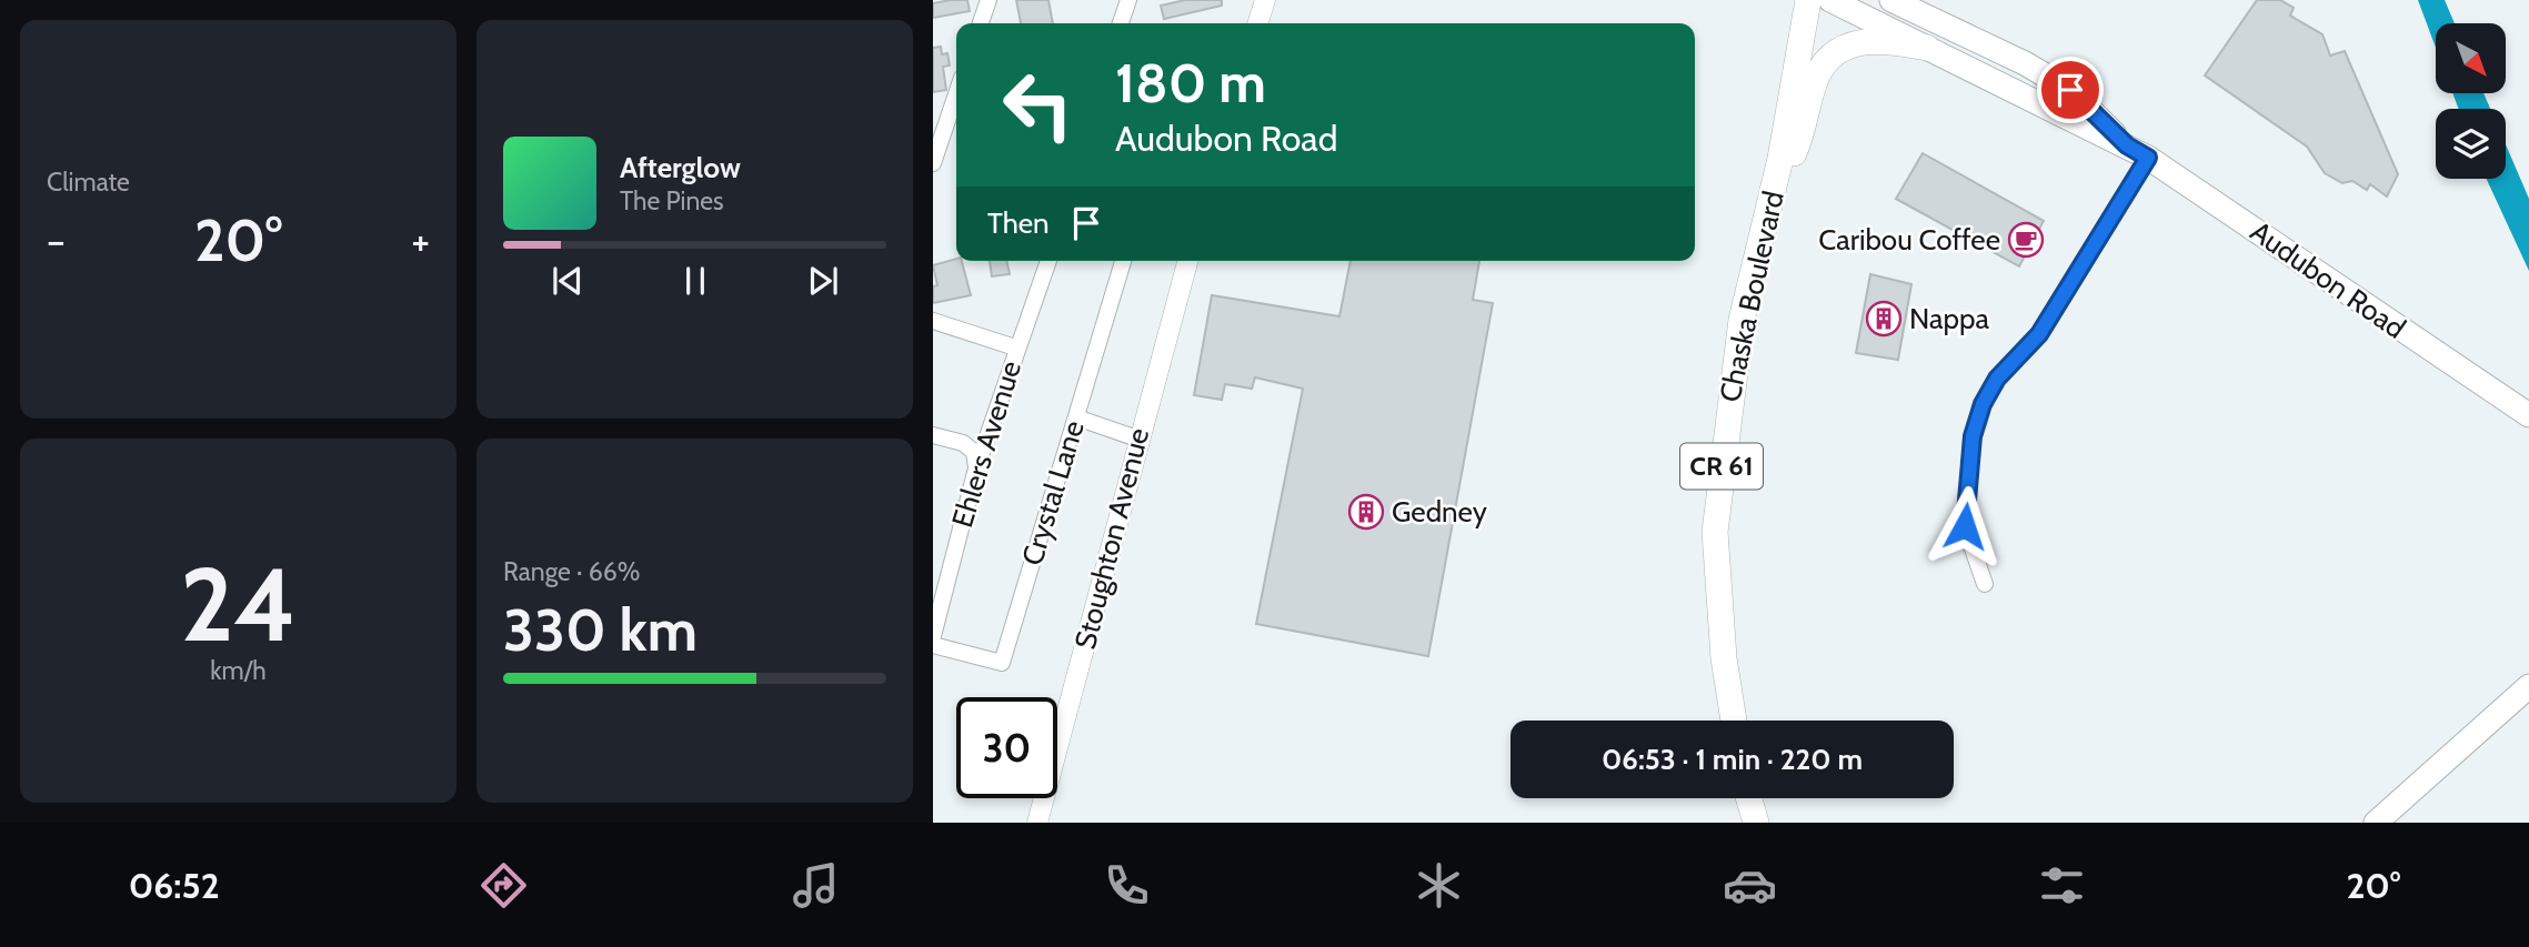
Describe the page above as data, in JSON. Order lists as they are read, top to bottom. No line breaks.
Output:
{"streets":{"main road":["Audubon Road","Chaska Boulevard","CR 61"],"street":["Ehlers Avenue","Crystal Lane","Stoughton Avenue"]},"places":{"cafe":["Caribou Coffee"],"building":["Nappa","Gedney"]},"north":"bottom right","page":{"tile":["Climate",["24","km/h"],["Range · 66%","330 km"]],"turn":["180 m","Audubon Road"],"song":["Afterglow","The Pines"],"then":"Then","heat":["−","20°","+"],"limit":"30","trip":"06:53 · 1 min · 220 m","tabs":["06:52","20°"]}}
